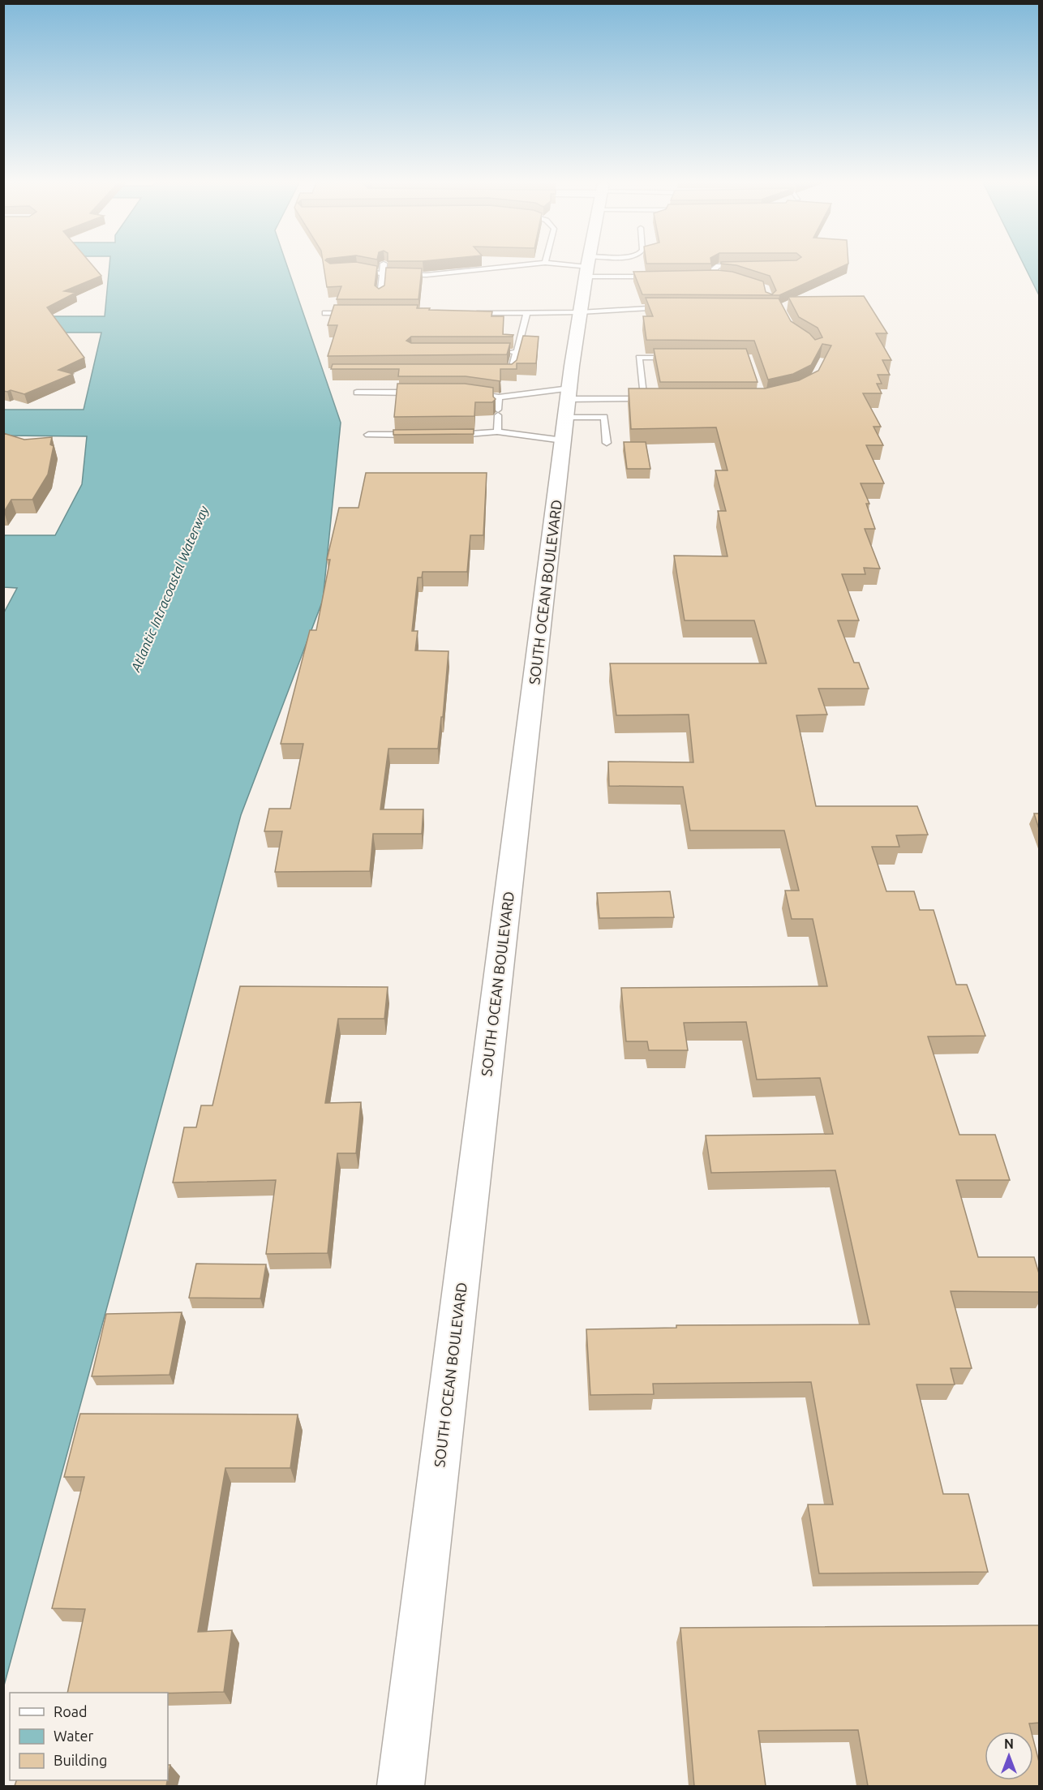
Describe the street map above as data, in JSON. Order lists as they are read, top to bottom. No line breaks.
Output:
{"streets":{"main road":["SOUTH OCEAN BOULEVARD"]},"water":["Atlantic Intracoastal Waterway"],"legend":["Road","Water","Building"],"north":"top"}
